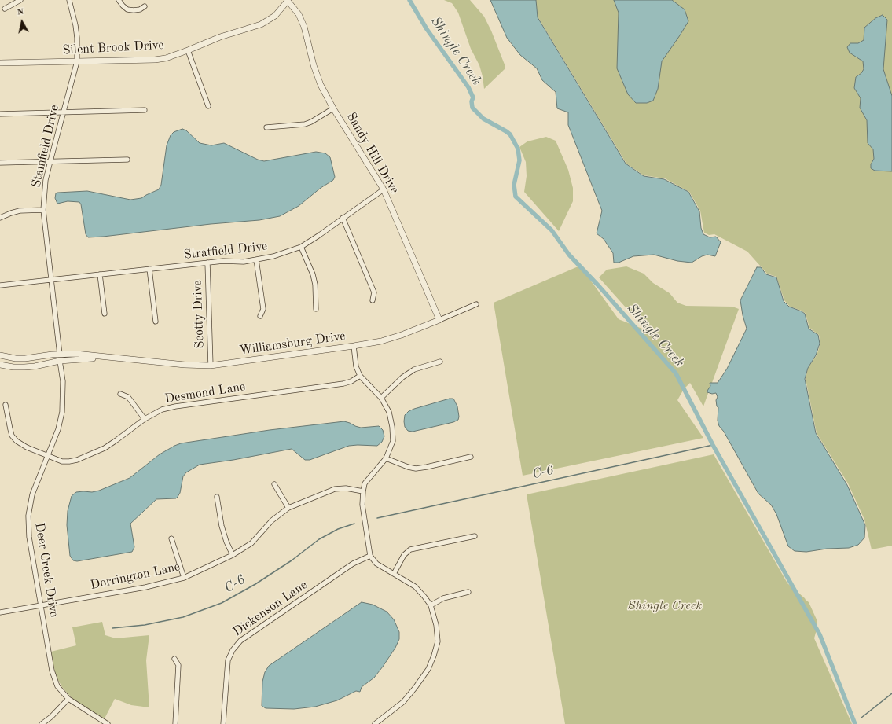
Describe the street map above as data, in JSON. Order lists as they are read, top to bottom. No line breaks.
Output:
{"streets":{"street":["Silent Brook Drive","Stamfield Drive","Sandy Hill Drive","Stratfield Drive","Scotty Drive","Williamsburg Drive","Desmond Lane","Deer Creek Drive","Dorrington Lane","Dickenson Lane"]},"crossings":[["Silent Brook Drive","Stamfield Drive"],["Silent Brook Drive","Sandy Hill Drive"],["Stamfield Drive","Stratfield Drive"],["Stamfield Drive","Williamsburg Drive"],["Sandy Hill Drive","Stratfield Drive"],["Sandy Hill Drive","Williamsburg Drive"],["Stratfield Drive","Scotty Drive"],["Scotty Drive","Williamsburg Drive"],["Williamsburg Drive","Deer Creek Drive"],["Desmond Lane","Deer Creek Drive"],["Deer Creek Drive","Dorrington Lane"]],"water":["Shingle Creek","C-6"],"parks":["Shingle Creek"],"north":"top"}
